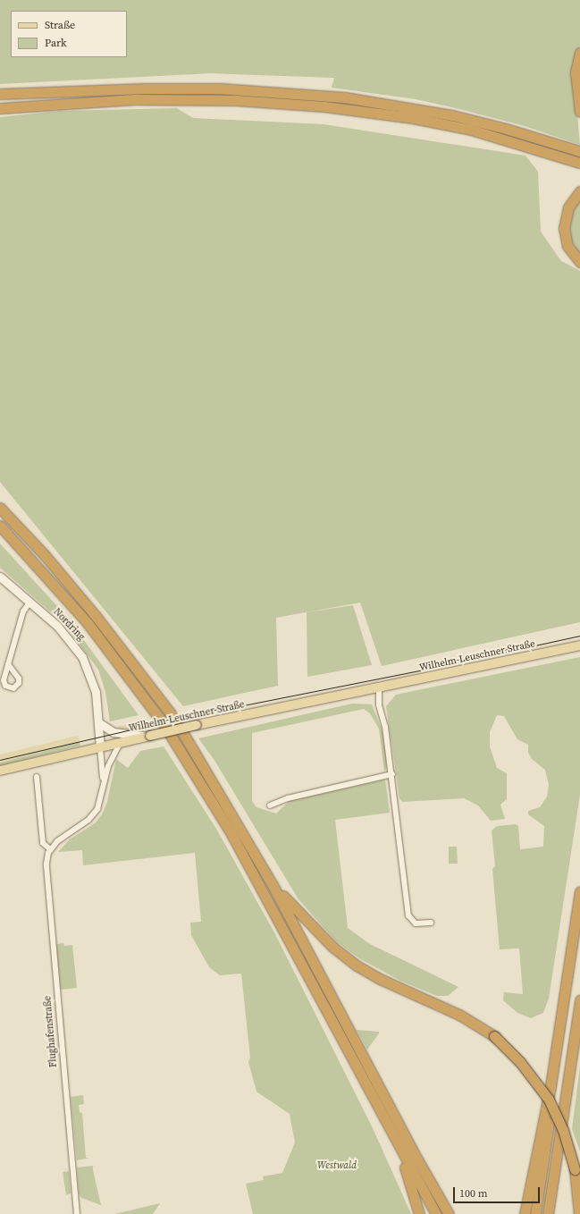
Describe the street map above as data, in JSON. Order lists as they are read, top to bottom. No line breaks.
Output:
{"streets":{"main road":["Nordring","Wilhelm-Leuschner-Straße"],"street":["Flughafenstraße"]},"crossings":[["Nordring","Wilhelm-Leuschner-Straße"]],"parks":["Westwald"],"legend":["Straße","Park"],"scale_bar":"100 m"}
